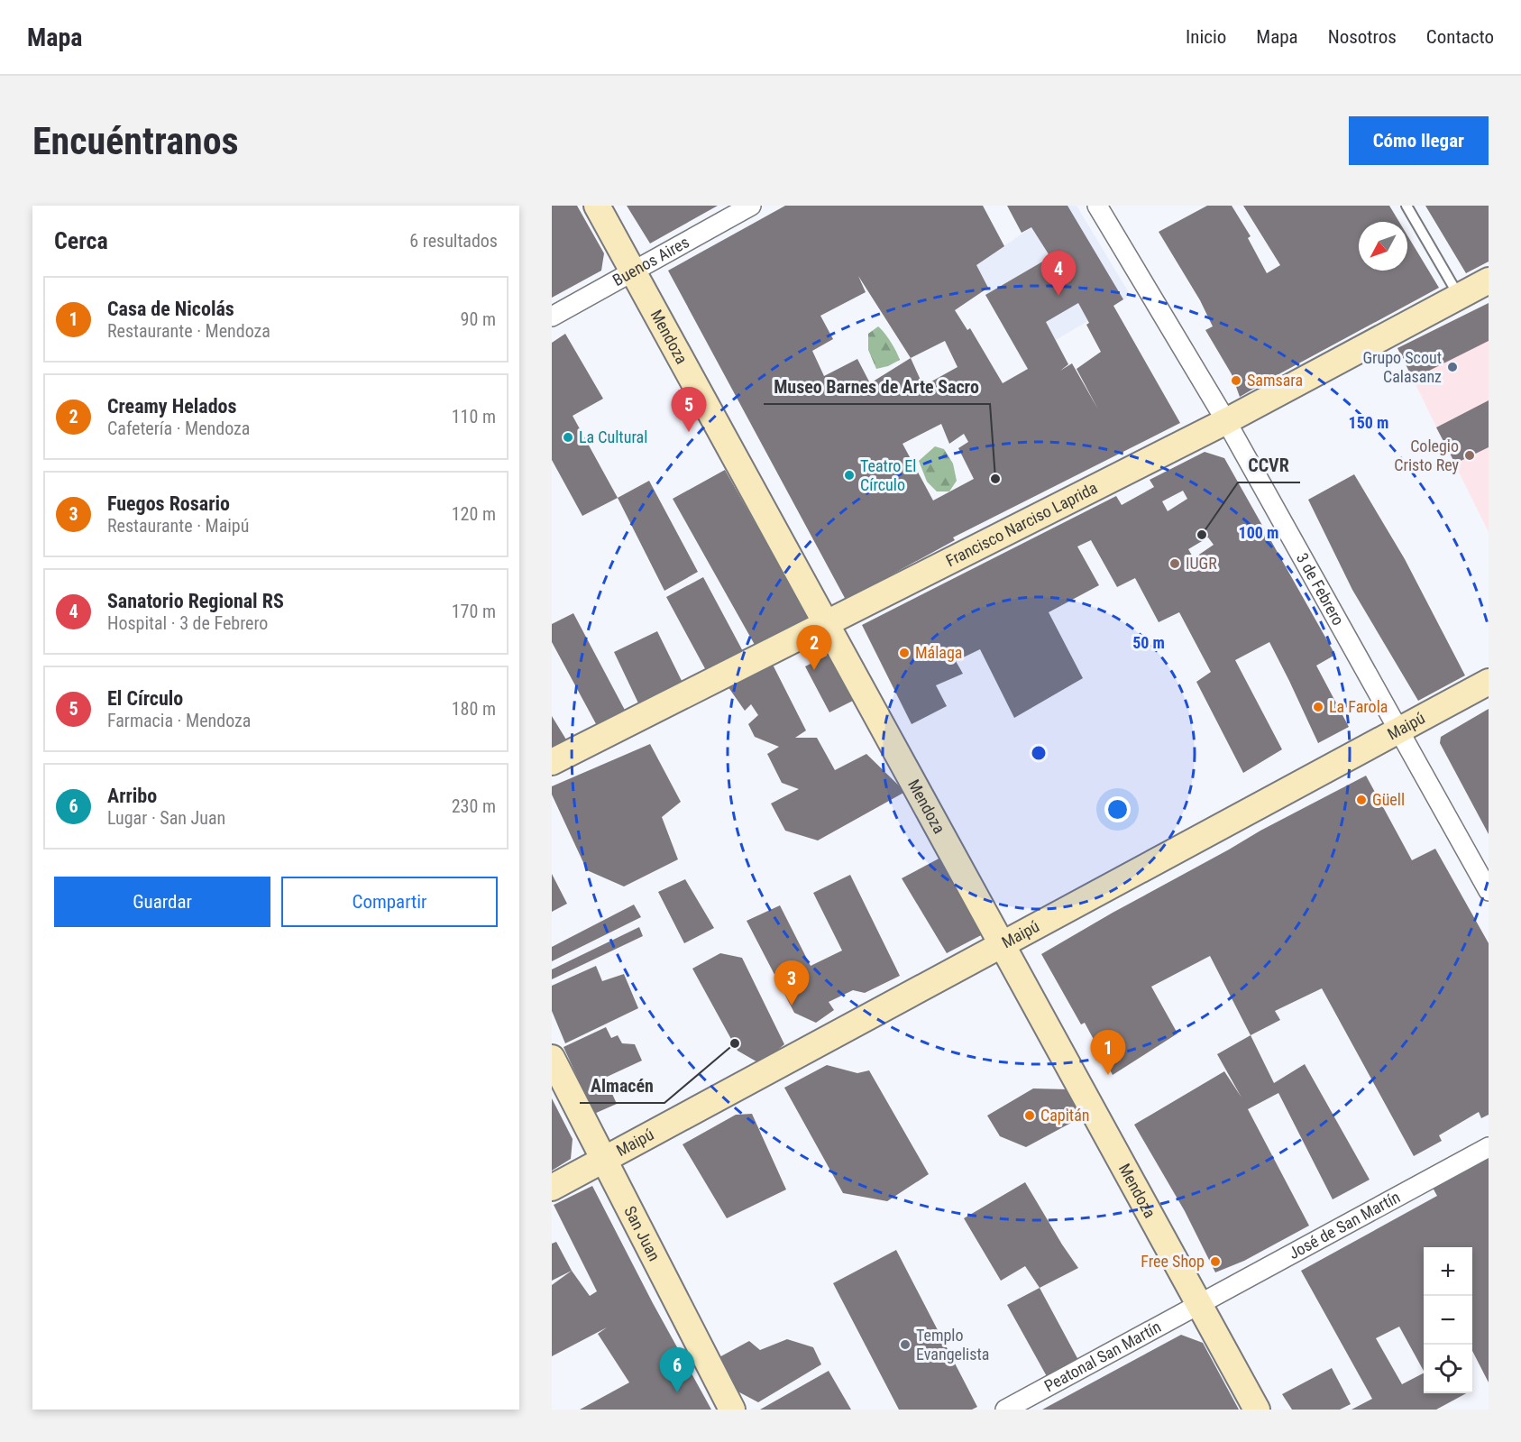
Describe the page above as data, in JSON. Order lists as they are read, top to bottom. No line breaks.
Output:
{"streets":{"main road":["Mendoza","Francisco Narciso Laprida","Maipú","San Juan"],"street":["Buenos Aires","3 de Febrero","José de San Martín","Peatonal San Martín"]},"crossings":[["Buenos Aires","Mendoza"],["Mendoza","Francisco Narciso Laprida"],["Mendoza","Maipú"],["Mendoza","José de San Martín"],["Mendoza","Peatonal San Martín"],["Francisco Narciso Laprida","3 de Febrero"],["3 de Febrero","Maipú"],["Maipú","San Juan"],["José de San Martín","Peatonal San Martín"]],"places":["Grupo Scout Calasanz","Samsara","La Cultural","Colegio Cristo Rey","Teatro El Círculo","Museo Barnes de Arte Sacro","CCVR","IUGR","Málaga","La Farola","Güell","Almacén","Capitán","Free Shop","Templo Evangelista"],"north":"bottom left","page":{"header":"Mapa","nav":["Inicio","Mapa","Nosotros","Contacto"],"buttons":["Cómo llegar",["Guardar","Compartir"]],"title":"Encuéntranos","heading":["Cerca","6 resultados"],"pins":["4","5","2","3","1","6"],"list":[{"mark":"1","name":"Casa de Nicolás","note":"Restaurante · Mendoza","value":"90 m"},{"mark":"2","name":"Creamy Helados","note":"Cafetería · Mendoza","value":"110 m"},{"mark":"3","name":"Fuegos Rosario","note":"Restaurante · Maipú","value":"120 m"},{"mark":"4","name":"Sanatorio Regional RS","note":"Hospital · 3 de Febrero","value":"170 m"},{"mark":"5","name":"El Círculo","note":"Farmacia · Mendoza","value":"180 m"},{"mark":"6","name":"Arribo","note":"Lugar · San Juan","value":"230 m"}],"map_buttons":["+","−"]},"rings":["150 m","100 m","50 m"]}
